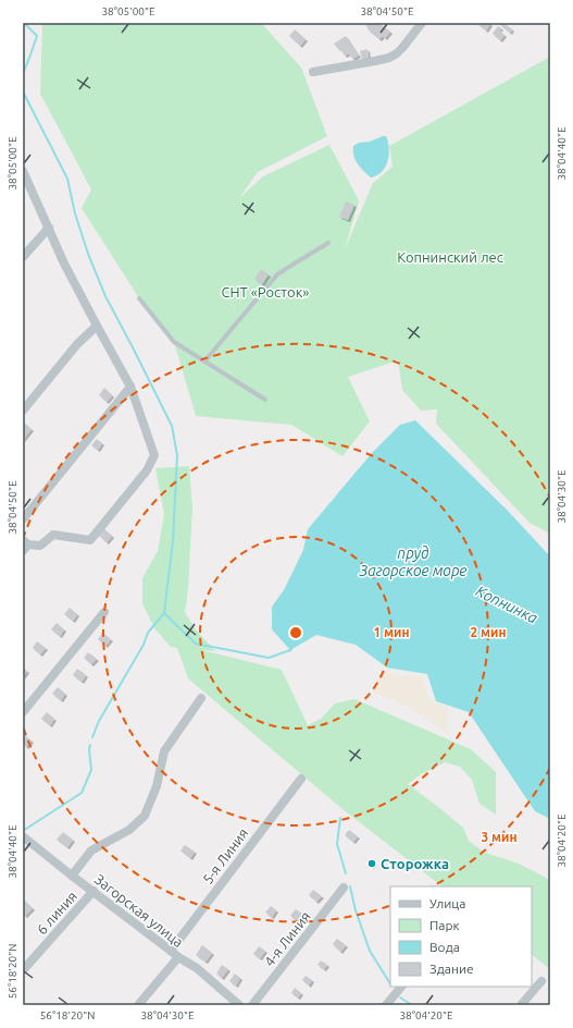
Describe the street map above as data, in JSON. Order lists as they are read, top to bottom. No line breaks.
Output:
{"streets":{"street":["5-я Линия","Загорская улица","6 линия","4-я Линия"]},"crossings":[["5-я Линия","Загорская улица"],["Загорская улица","6 линия"]],"water":["пруд Загорское море","Копнинка"],"parks":["Копнинский лес","СНТ «Росток»"],"places":["Сторожка"],"legend":["Улица","Парк","Вода","Здание"],"coordinates":["38°05'00\"E","38°04'50\"E","38°04'40\"E","38°04'30\"E","38°04'20\"E","56°18'20\"N"],"rings":["1 мин","2 мин","3 мин"]}
